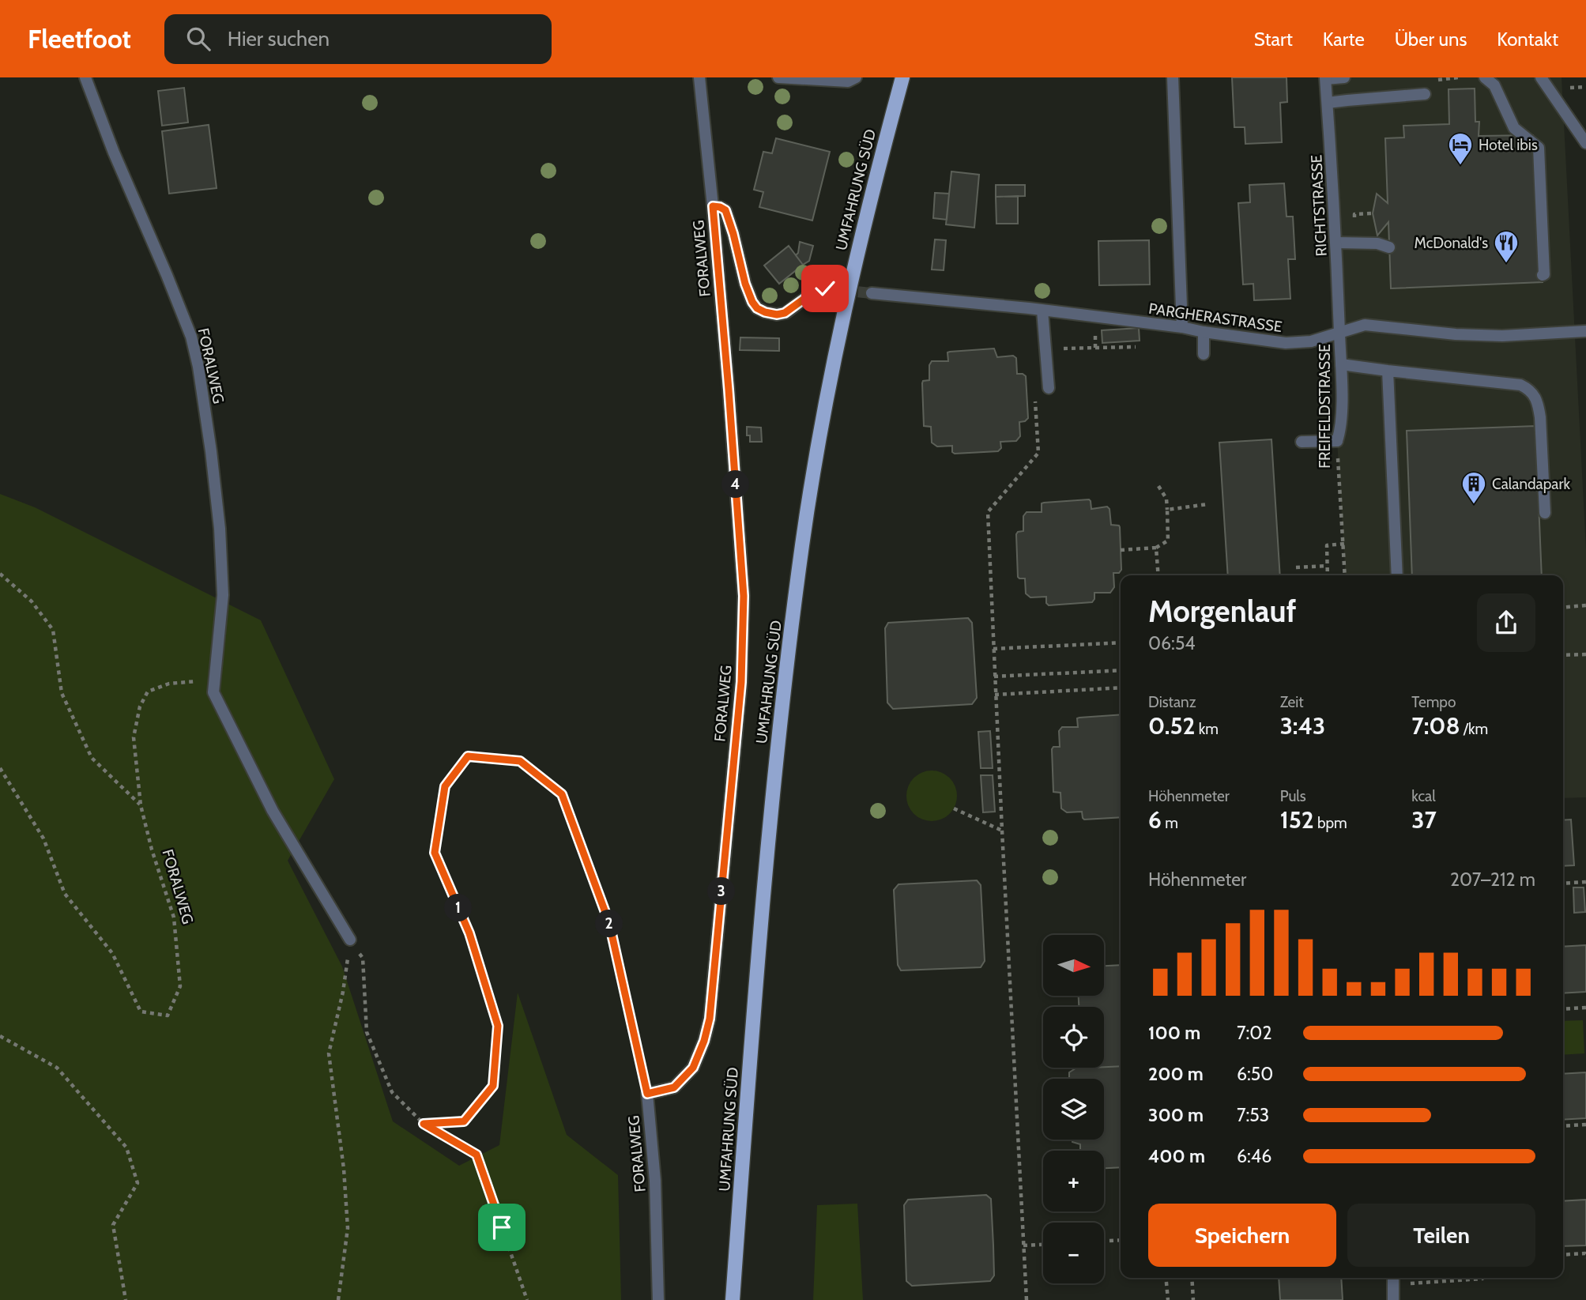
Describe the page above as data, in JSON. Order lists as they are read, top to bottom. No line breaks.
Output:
{"streets":{"main road":["UMFAHRUNG SÜD"],"street":["RICHTSTRASSE","FORALWEG","PARGHERASTRASSE","FREIFELDSTRASSE"]},"crossings":[["RICHTSTRASSE","PARGHERASTRASSE"],["RICHTSTRASSE","FREIFELDSTRASSE"],["PARGHERASTRASSE","FREIFELDSTRASSE"]],"places":{"hotel":["Hotel ibis"],"restaurant":["McDonald's"],"building":["Calandapark"]},"north":"right","page":{"header":"Fleetfoot","search":"Hier suchen","nav":["Start","Karte","Über uns","Kontakt"],"pins":["4","3","1","2"],"heading":["Morgenlauf","06:54"],"stats":[["Distanz","0.52 km"],["Zeit","3:43"],["Tempo","7:08 /km"],["Höhenmeter","6 m"],["Puls","152 bpm"],["kcal","37"]],"chart":["Höhenmeter","207–212 m"],"map_buttons":["+","−"],"list":[{"name":"100 m","note":"7:02"},{"name":"200 m","note":"6:50"},{"name":"300 m","note":"7:53"},{"name":"400 m","note":"6:46"}],"buttons":["Speichern","Teilen"]}}
